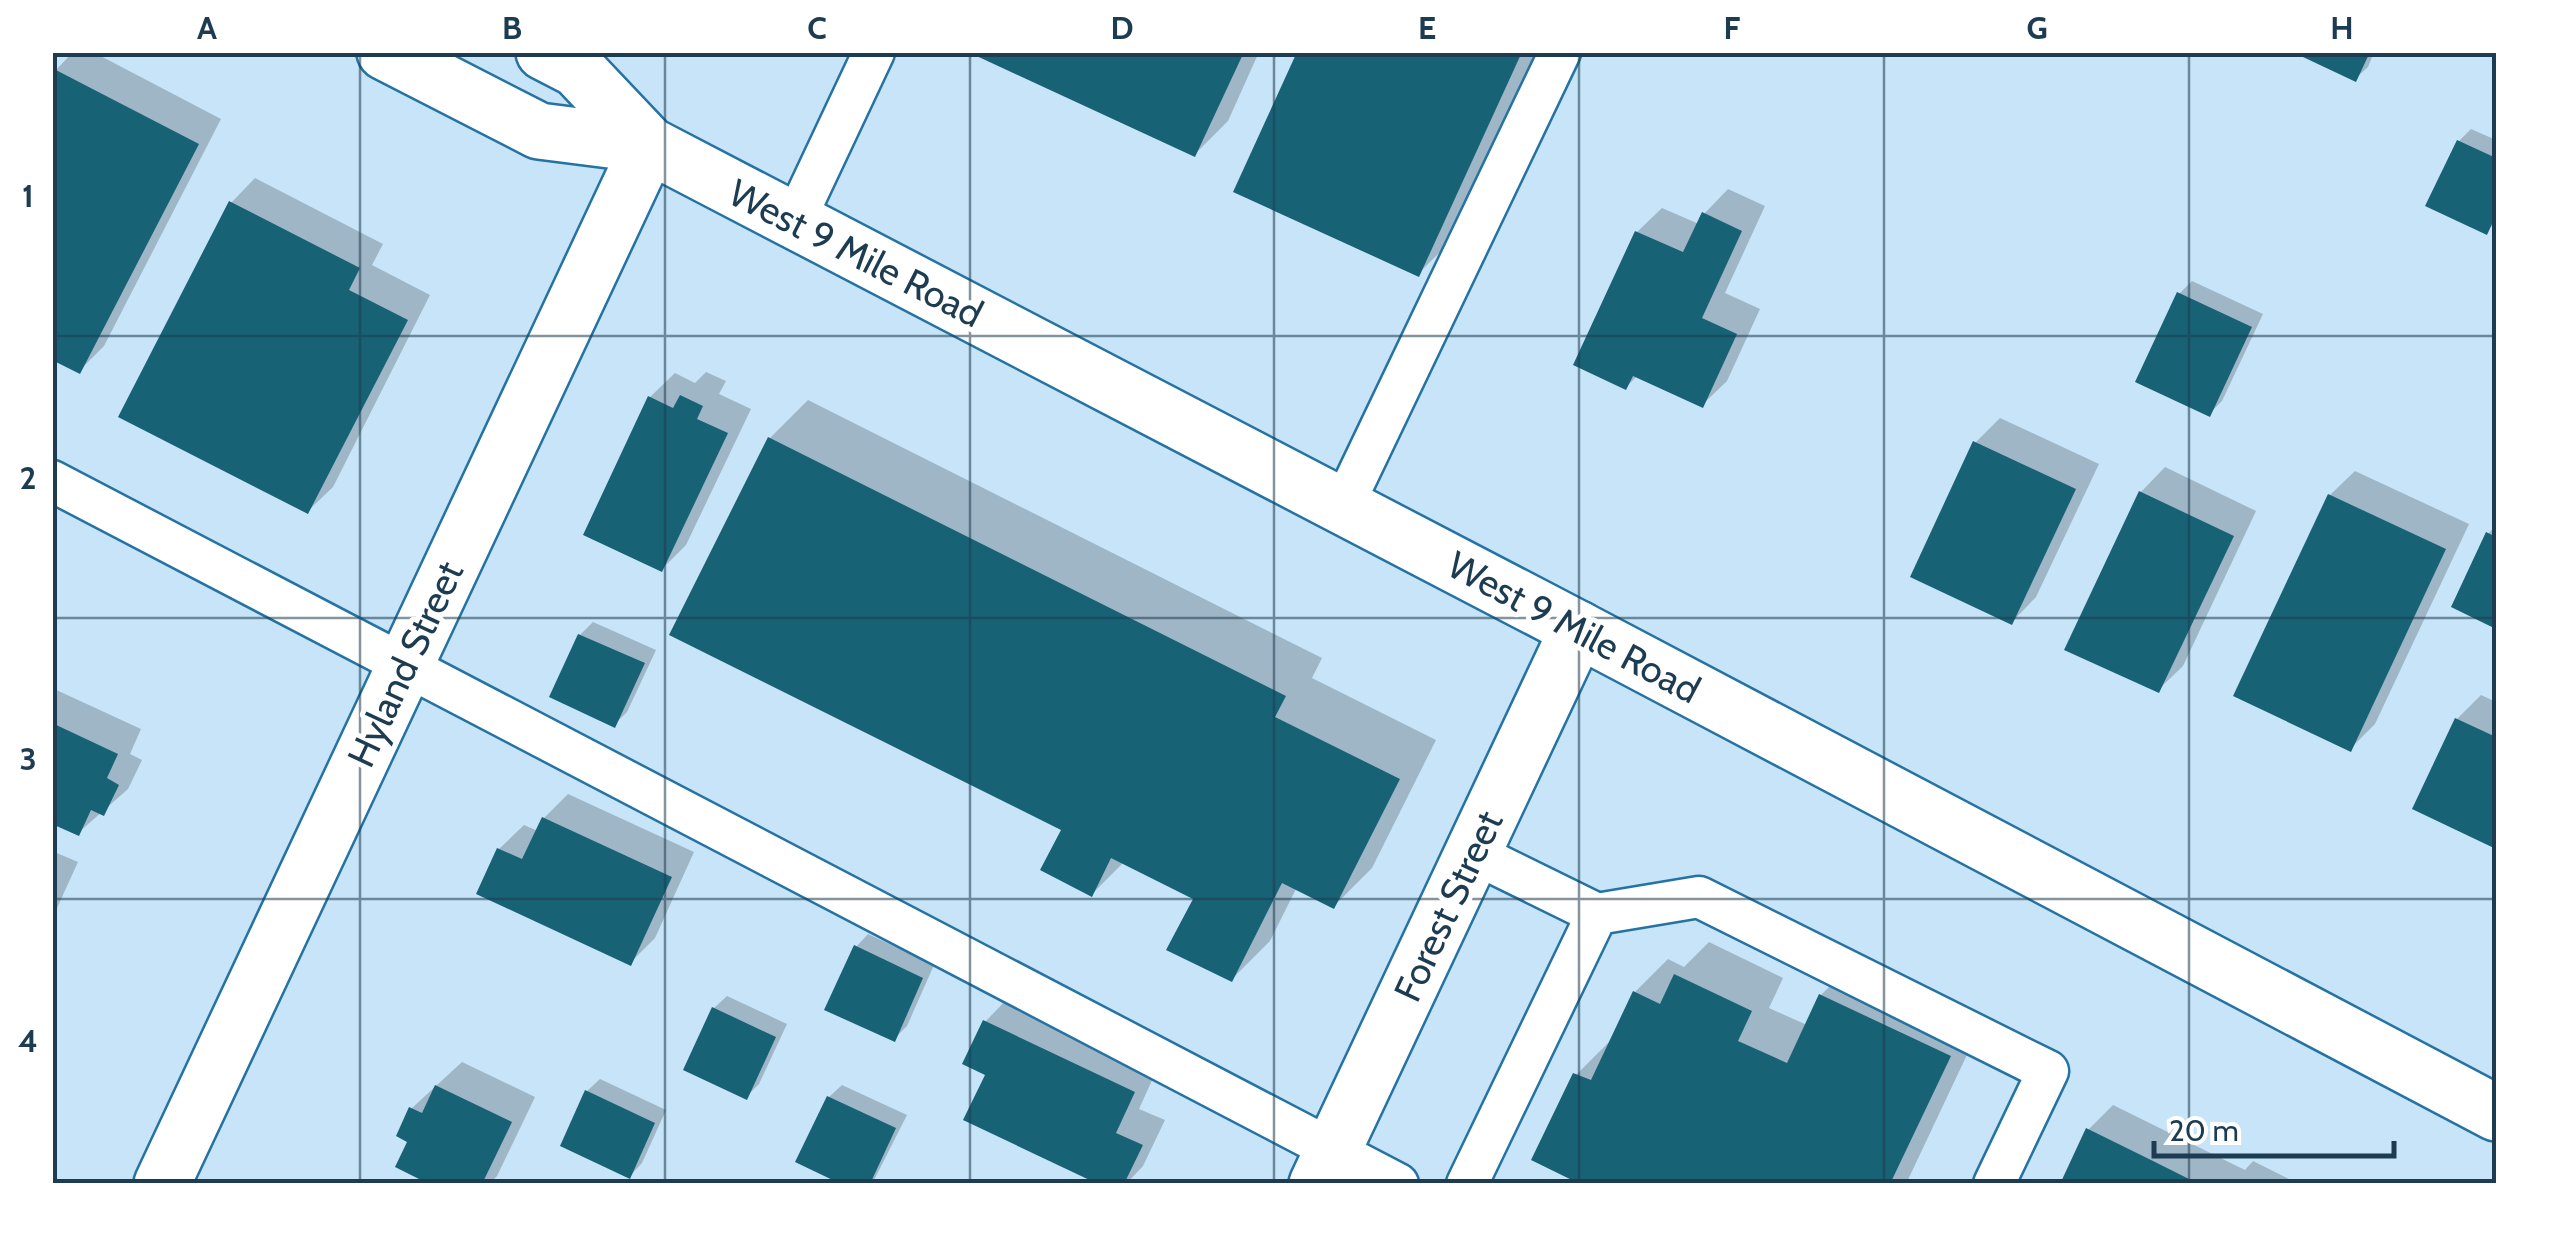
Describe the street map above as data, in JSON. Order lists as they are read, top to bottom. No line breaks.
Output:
{"streets":{"main road":["West 9 Mile Road","Hyland Street","Forest Street"]},"crossings":[["West 9 Mile Road","Hyland Street"],["West 9 Mile Road","Forest Street"]],"scale_bar":"20 m","grid":{"columns":["A","B","C","D","E","F","G","H"],"rows":["1","2","3","4"]}}
